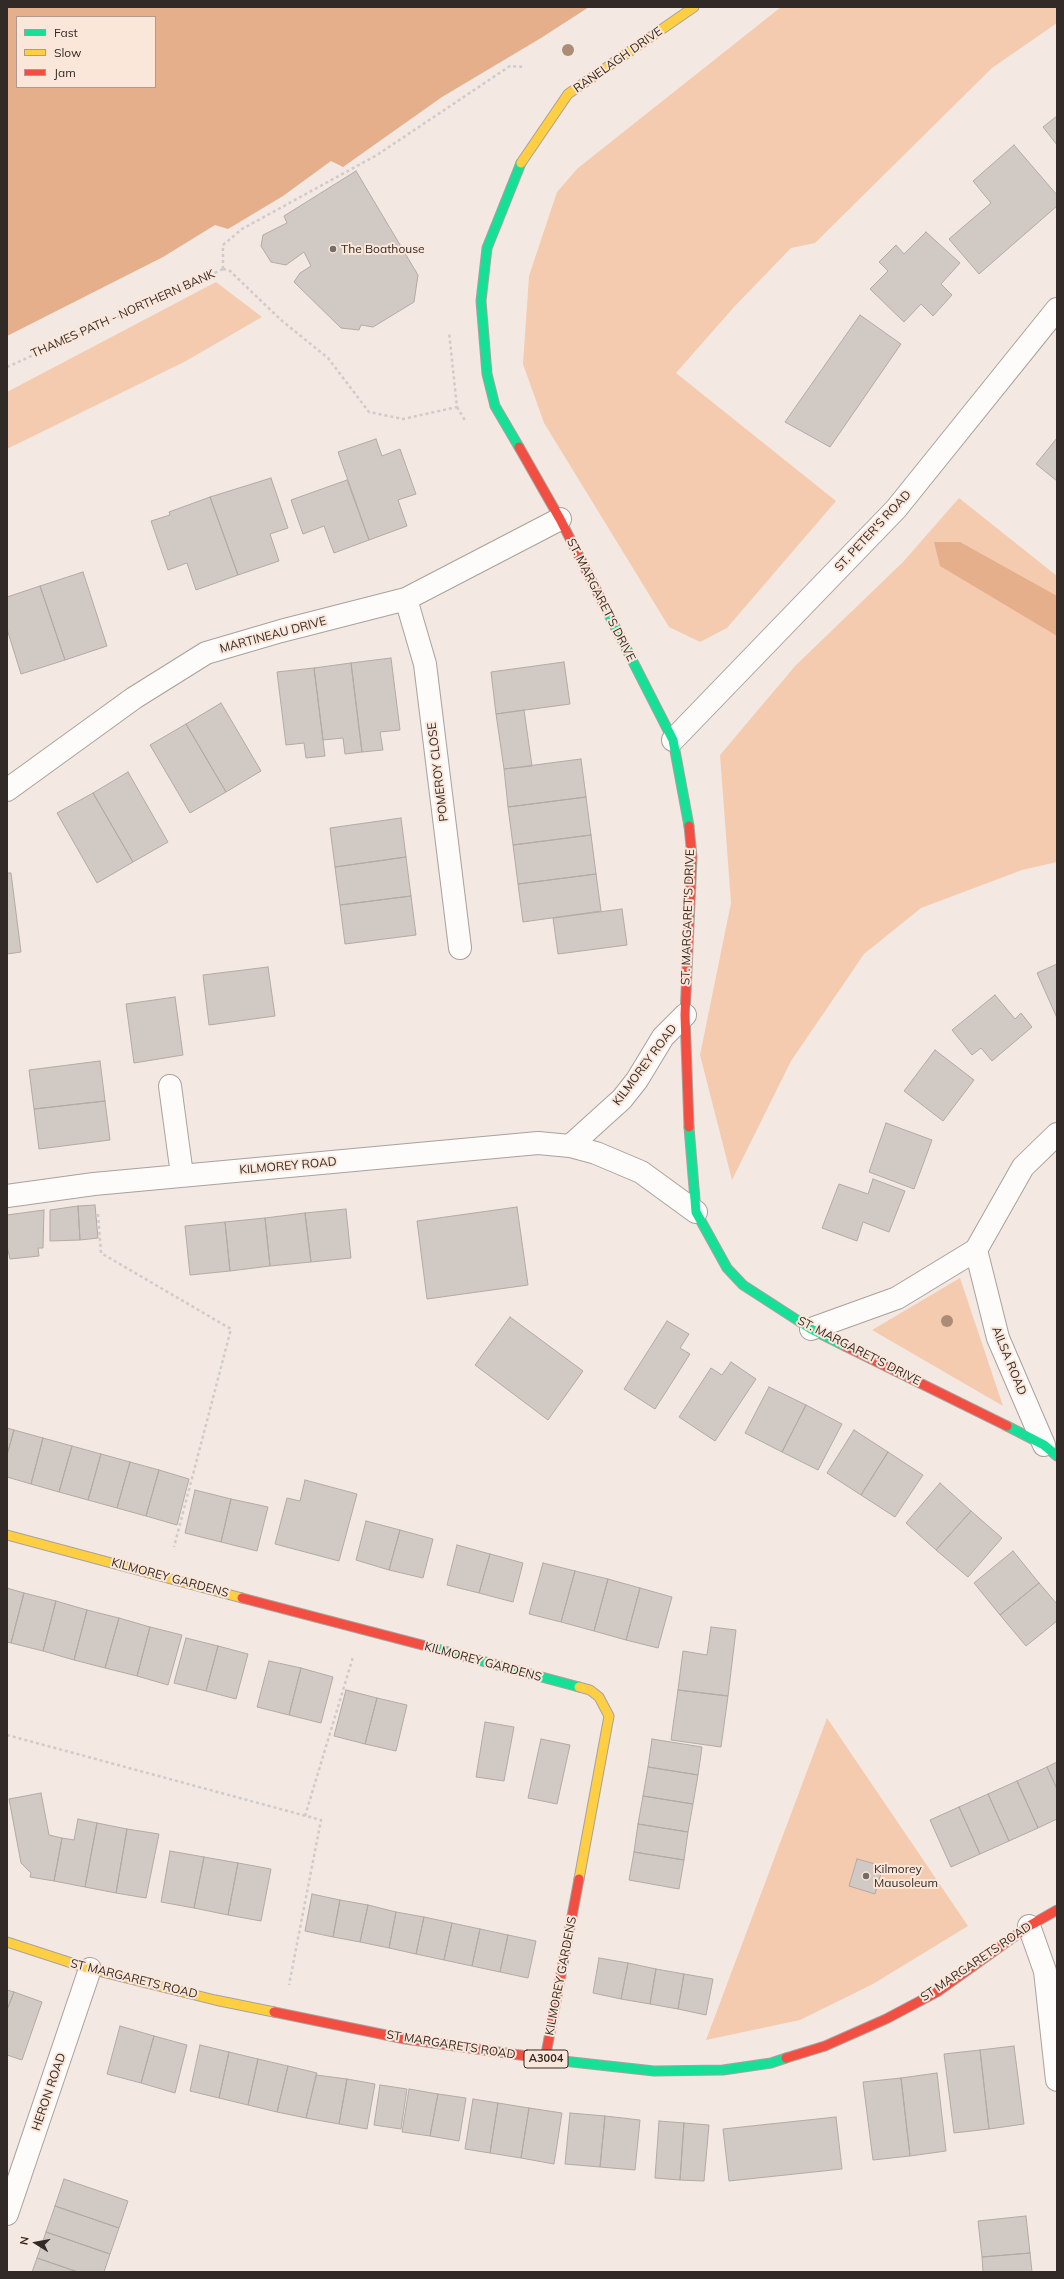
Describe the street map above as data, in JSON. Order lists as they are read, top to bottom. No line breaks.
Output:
{"streets":{"street":["RANELAGH DRIVE","ST. PETER'S ROAD","ST. MARGARET'S DRIVE","MARTINEAU DRIVE","POMEROY CLOSE","KILMOREY ROAD","AILSA ROAD","KILMOREY GARDENS","ST MARGARETS ROAD","A3004","HERON ROAD"],"path":["THAMES PATH - NORTHERN BANK"]},"crossings":[["RANELAGH DRIVE","ST. MARGARET'S DRIVE"],["ST. PETER'S ROAD","ST. MARGARET'S DRIVE"],["ST. MARGARET'S DRIVE","MARTINEAU DRIVE"],["ST. MARGARET'S DRIVE","KILMOREY ROAD"],["ST. MARGARET'S DRIVE","AILSA ROAD"],["MARTINEAU DRIVE","POMEROY CLOSE"],["KILMOREY GARDENS","ST MARGARETS ROAD"],["ST MARGARETS ROAD","HERON ROAD"]],"places":["The Boathouse","Kilmorey Mausoleum"],"legend":["Fast","Slow","Jam"],"north":"left"}
